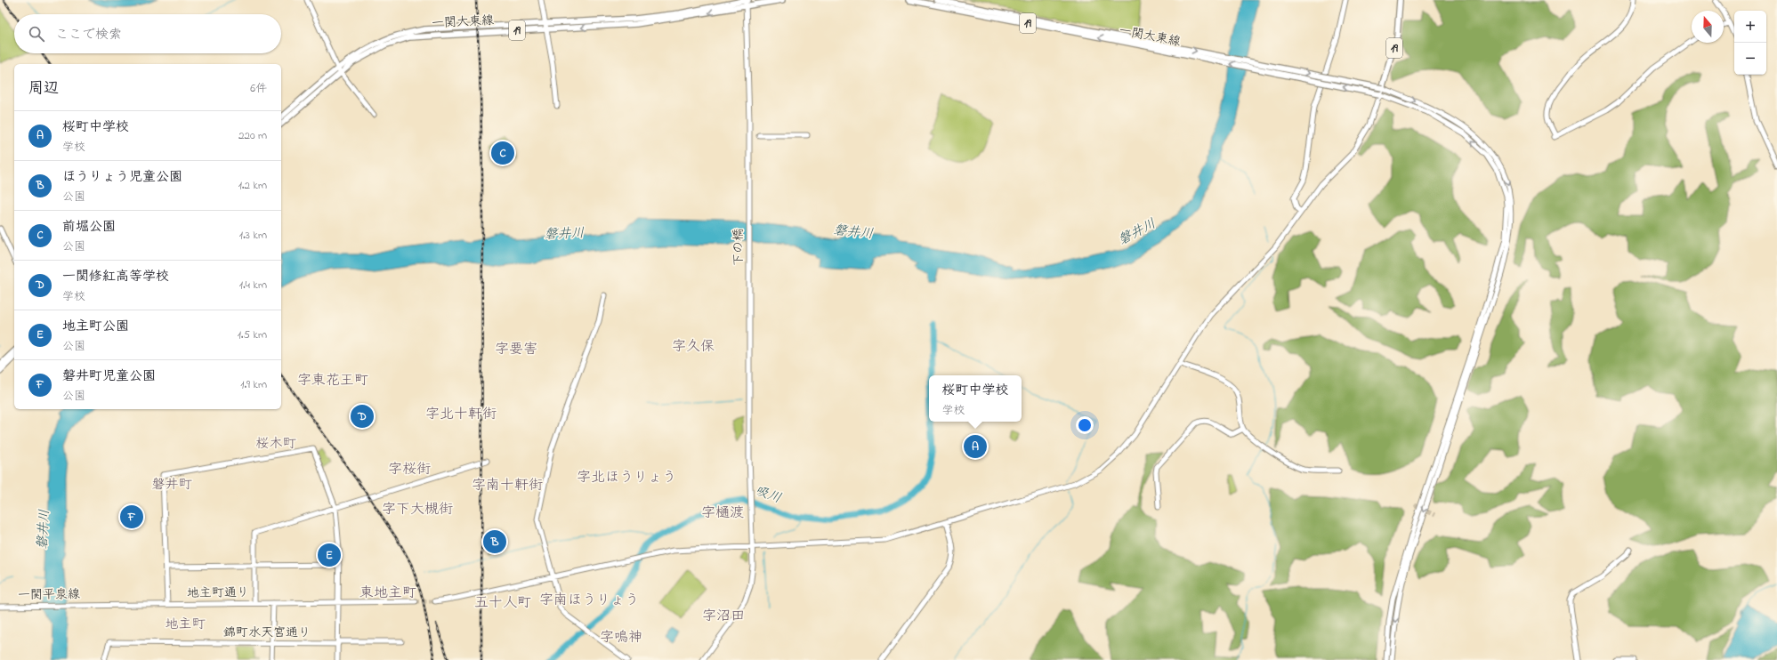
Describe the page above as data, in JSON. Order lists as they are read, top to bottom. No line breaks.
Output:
{"streets":{"main road":["一関大東線","19"],"street":["下の橋","地主町通り","一関平泉線","錦町水天宮通り"]},"crossings":[["一関大東線","19"],["一関大東線","下の橋"],["地主町通り","一関平泉線"]],"districts":["字久保","字要害","字東花王町","字北十軒街","桜木町","字桜街","字北ほうりょう","磐井町","字南十軒街","字下大槻街","字樋渡","東地主町","字南ほうりょう","五十人町","字沼田","地主町","字鳴神"],"water":["磐井川","吸川"],"north":"top","page":{"map_buttons":["+","−"],"search":"ここで検索","heading":["周辺","6件"],"list":[{"mark":"A","name":"桜町中学校","note":"学校","value":"220 m"},{"mark":"B","name":"ほうりょう児童公園","note":"公園","value":"1.2 km"},{"mark":"C","name":"前堀公園","note":"公園","value":"1.3 km"},{"mark":"D","name":"一関修紅高等学校","note":"学校","value":"1.4 km"},{"mark":"E","name":"地主町公園","note":"公園","value":"1.5 km"},{"mark":"F","name":"磐井町児童公園","note":"公園","value":"1.9 km"}],"pins":["C","D","A","F","B","E"],"popup":["桜町中学校","学校"]}}
